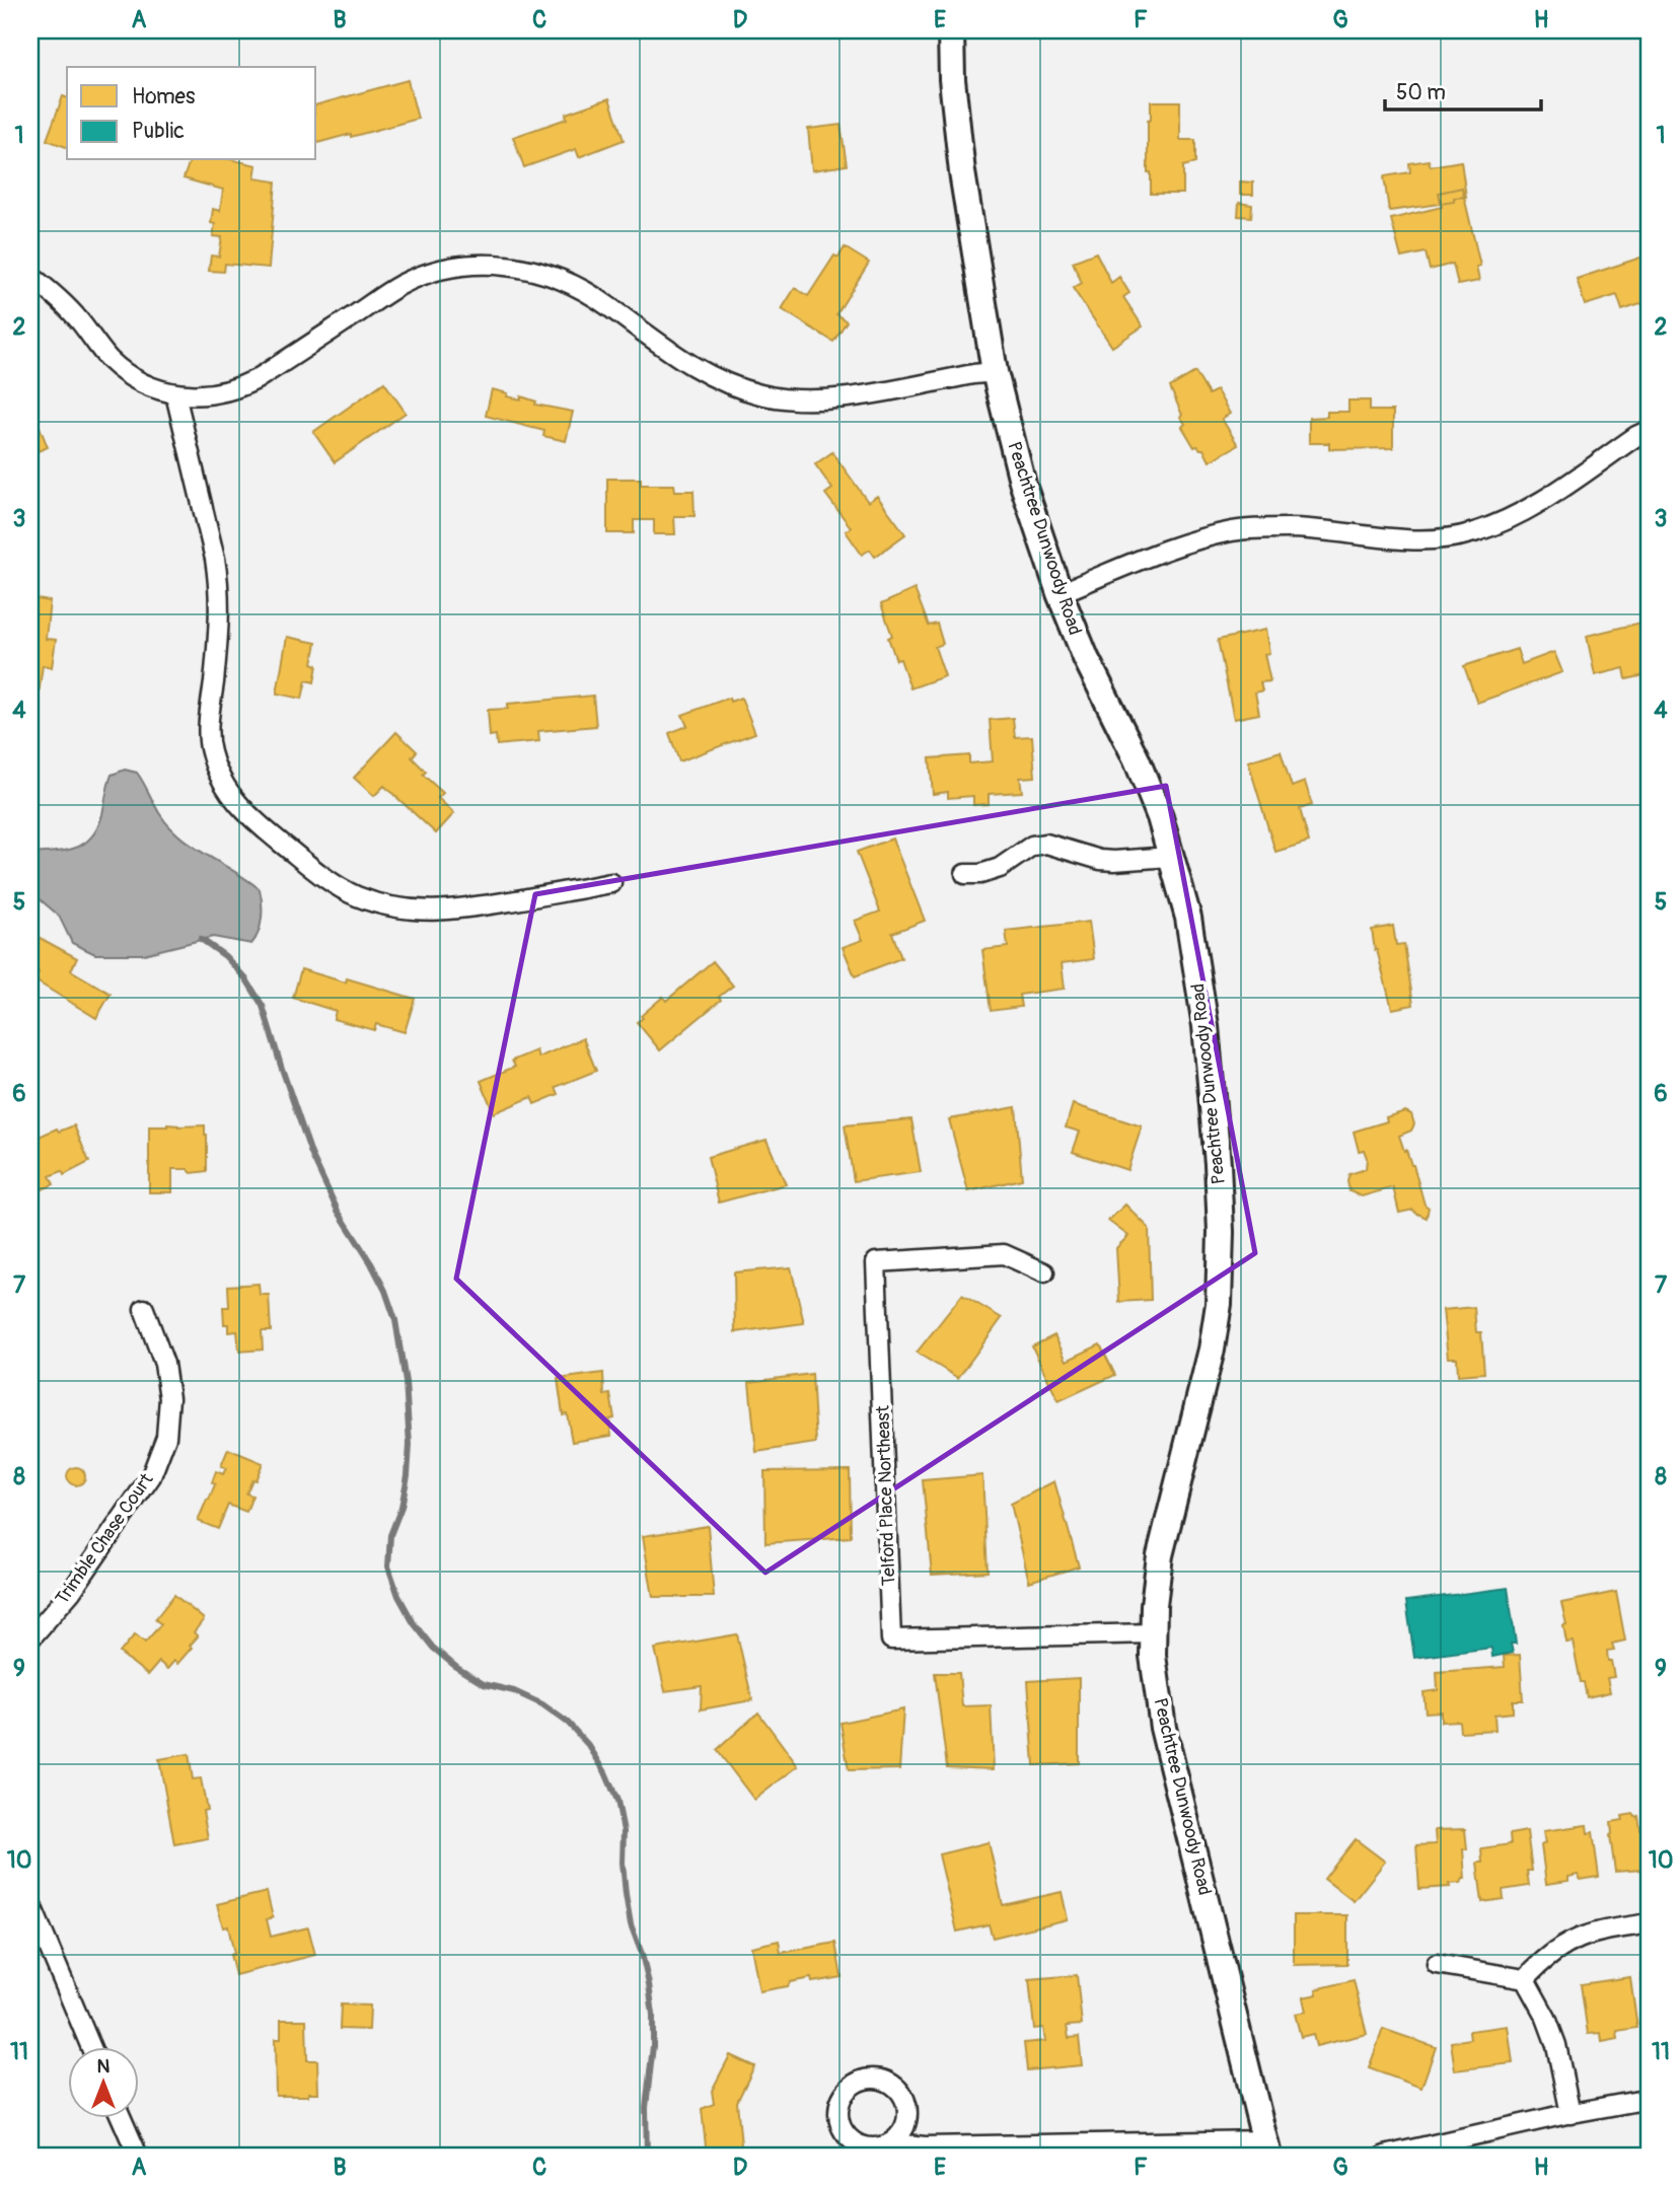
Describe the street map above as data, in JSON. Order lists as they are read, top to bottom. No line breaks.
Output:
{"streets":{"main road":["Peachtree Dunwoody Road"],"street":["Telford Place Northeast","Trimble Chase Court"]},"crossings":[["Peachtree Dunwoody Road","Telford Place Northeast"]],"legend":["Homes","Public"],"scale_bar":"50 m","north":"top","grid":{"columns":["A","B","C","D","E","F","G","H"],"rows":["1","2","3","4","5","6","7","8","9","10","11"]}}
